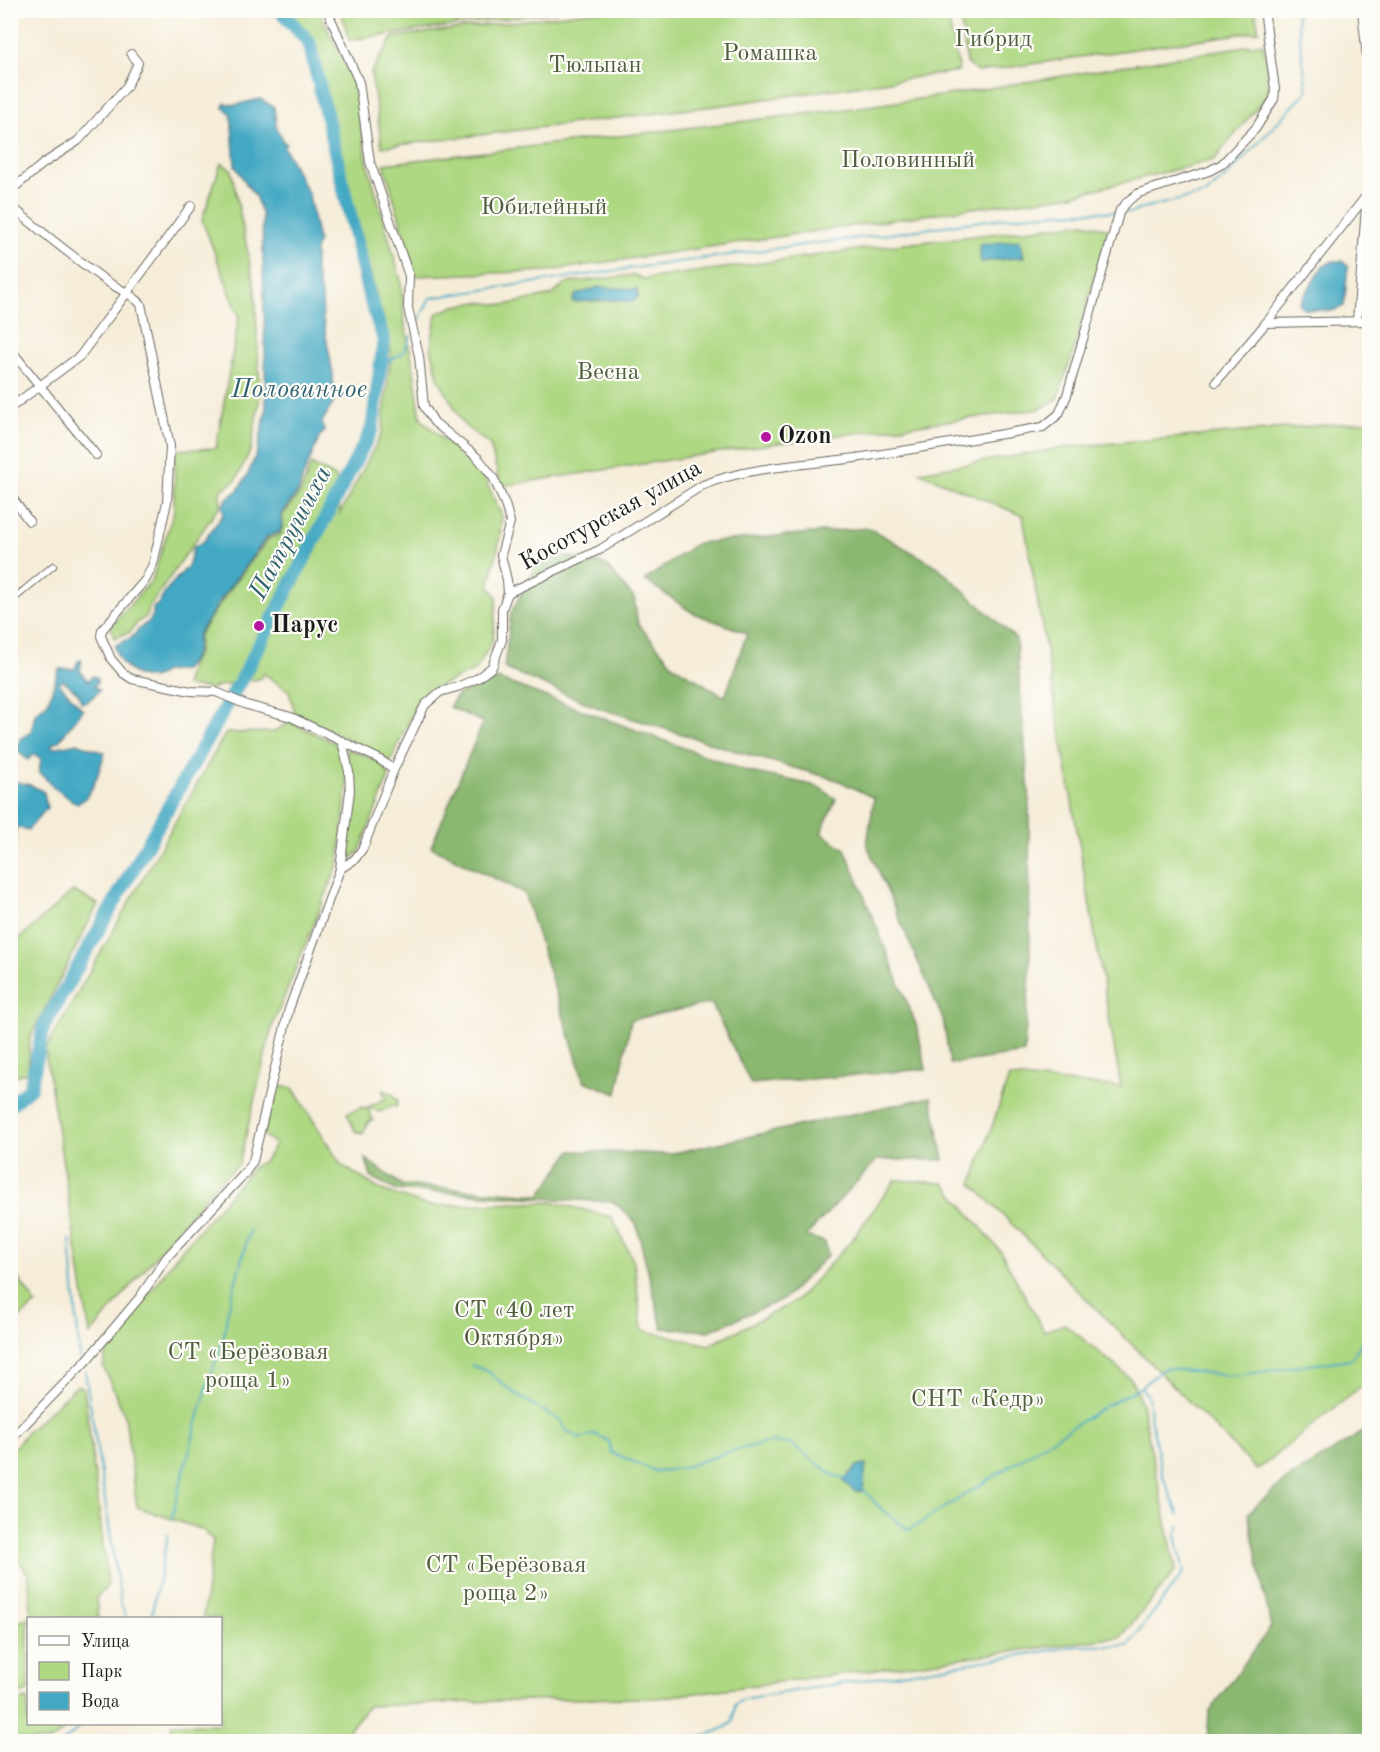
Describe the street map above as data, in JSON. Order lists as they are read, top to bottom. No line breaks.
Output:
{"streets":{"street":["Косотурская улица"]},"water":["Половинное","Патрушиха"],"parks":["Гибрид","Ромашка","Тюльпан","Половинный","Юбилейный","Весна","СТ «40 лет Октября»","СТ «Берёзовая роща 1»","СНТ «Кедр»","СТ «Берёзовая роща 2»"],"places":["Ozon","Парус"],"legend":["Улица","Парк","Вода"]}
